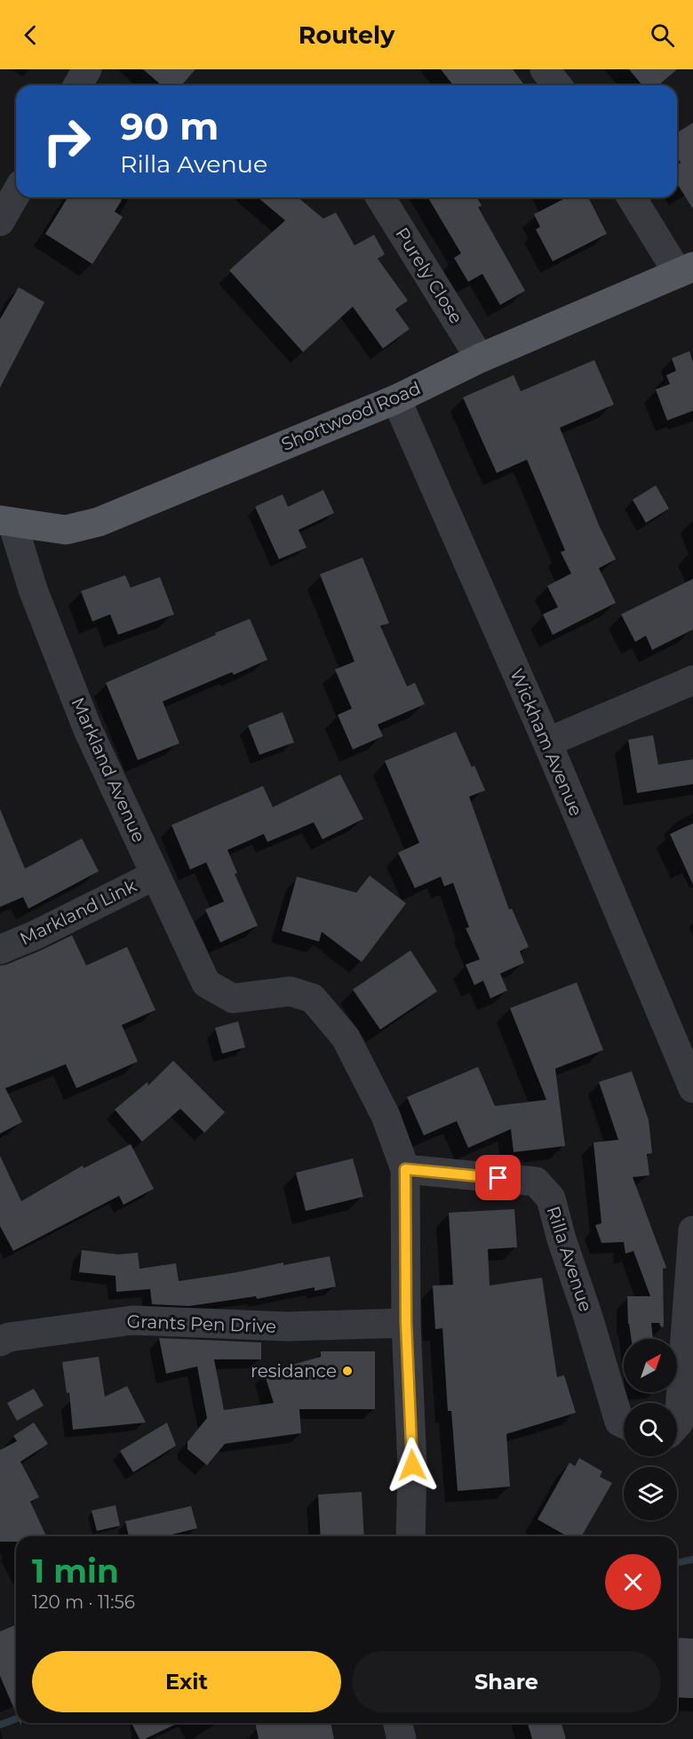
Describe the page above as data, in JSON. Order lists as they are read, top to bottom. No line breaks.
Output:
{"streets":{"main road":["Shortwood Road"],"street":["Purely Close","Wickham Avenue","Markland Avenue","Markland Link","Rilla Avenue","Grants Pen Drive"]},"crossings":[["Purely Close","Shortwood Road"],["Shortwood Road","Wickham Avenue"],["Shortwood Road","Markland Avenue"],["Markland Avenue","Markland Link"],["Markland Avenue","Rilla Avenue"]],"places":["residance"],"north":"top right","page":{"header":"Routely","turn":["90 m","Rilla Avenue"],"heading":["1 min","120 m · 11:56"],"buttons":["Exit","Share"]}}
